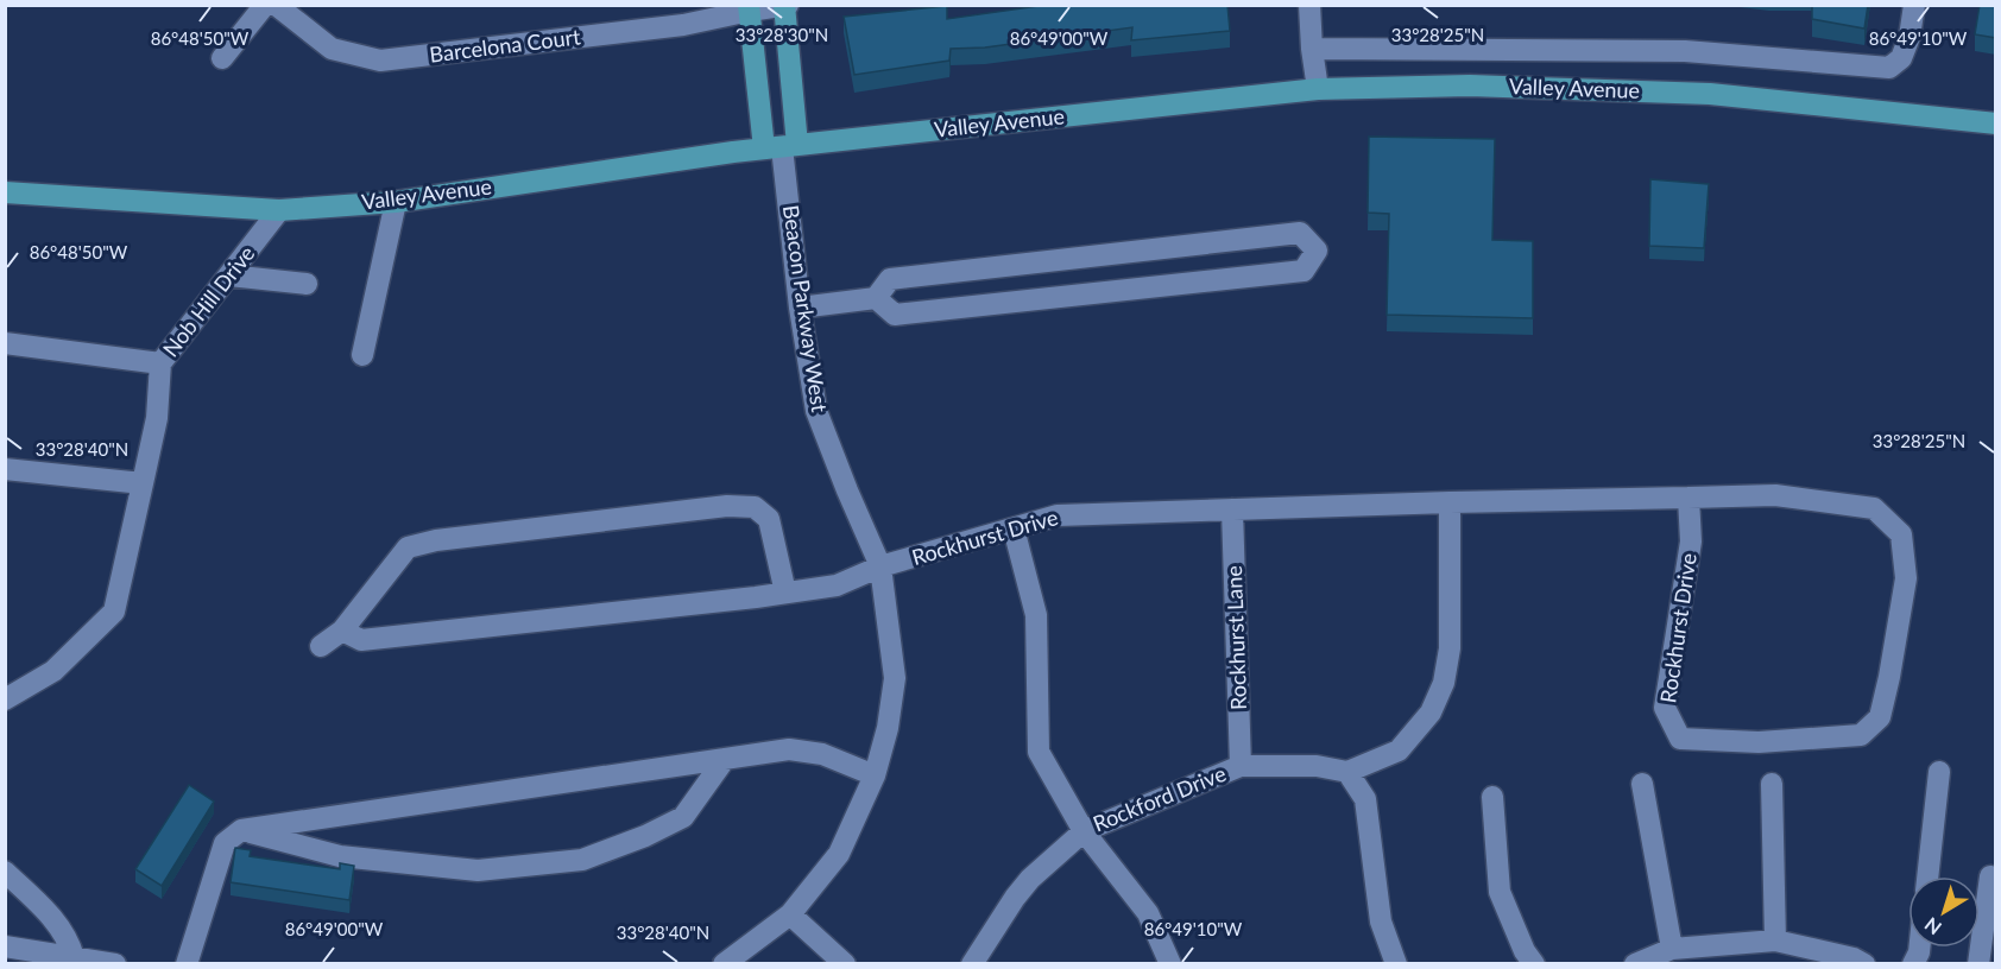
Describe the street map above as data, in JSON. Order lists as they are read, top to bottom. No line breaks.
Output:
{"streets":{"main road":["Valley Avenue"],"street":["Barcelona Court","Nob Hill Drive","Beacon Parkway West","Rockhurst Drive","Rockhurst Lane","Rockford Drive"]},"crossings":[["Valley Avenue","Nob Hill Drive"],["Valley Avenue","Beacon Parkway West"],["Beacon Parkway West","Rockhurst Drive"],["Rockhurst Drive","Rockhurst Lane"],["Rockhurst Lane","Rockford Drive"]],"north":"bottom left","coordinates":["33°28'25\"N","33°28'30\"N","86°48'50\"W","86°49'00\"W","86°49'10\"W","33°28'40\"N"]}
